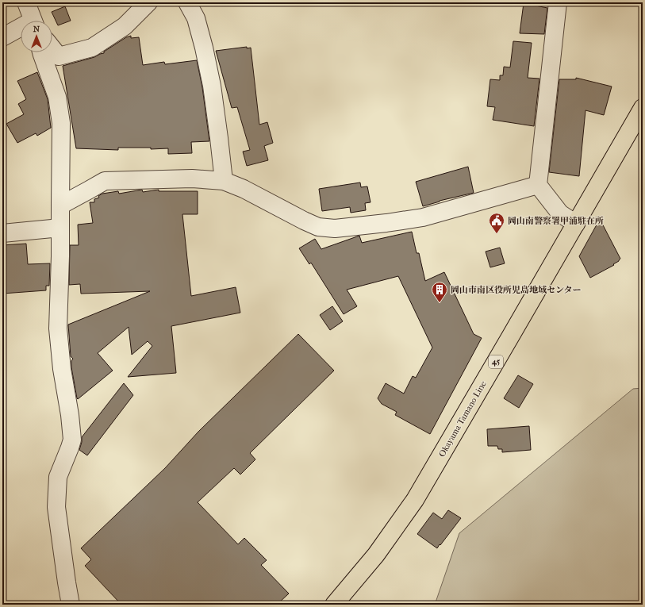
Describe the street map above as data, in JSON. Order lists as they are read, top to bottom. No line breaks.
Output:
{"streets":{"main road":["45","Okayama Tamano Line"]},"places":{"public building":["岡山南警察署甲浦駐在所"],"building":["岡山市南区役所児島地域センター"]},"north":"top"}
